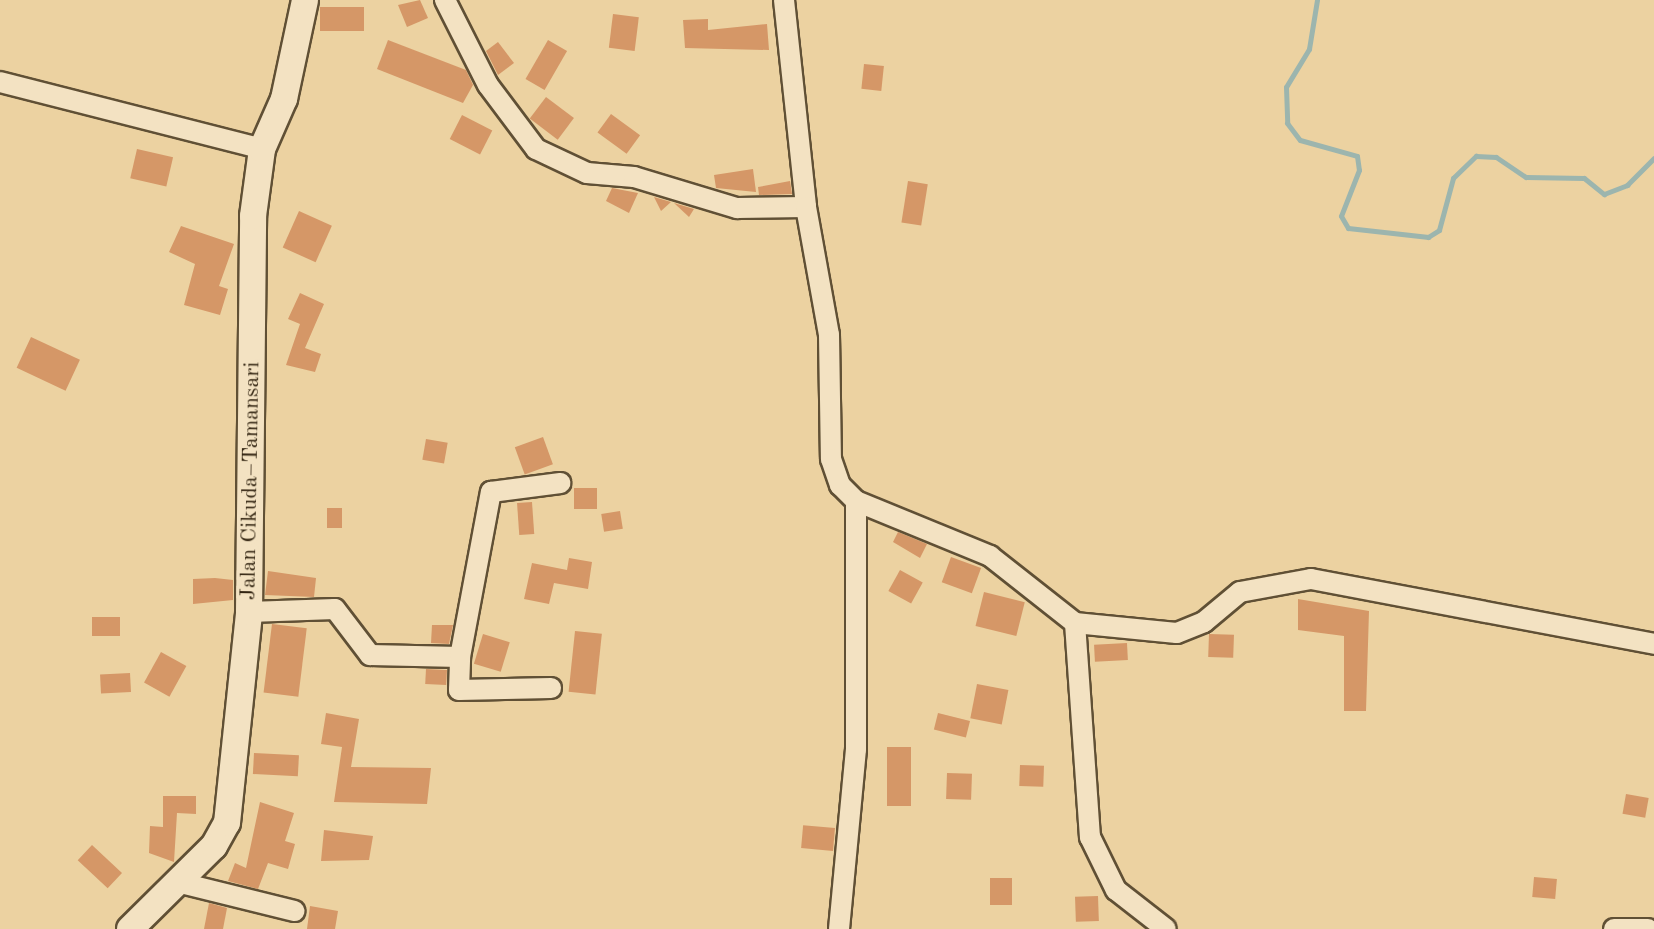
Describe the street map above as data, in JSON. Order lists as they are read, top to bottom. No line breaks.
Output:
{"streets":{"street":["Jalan Cikuda–Tamansari"]}}
